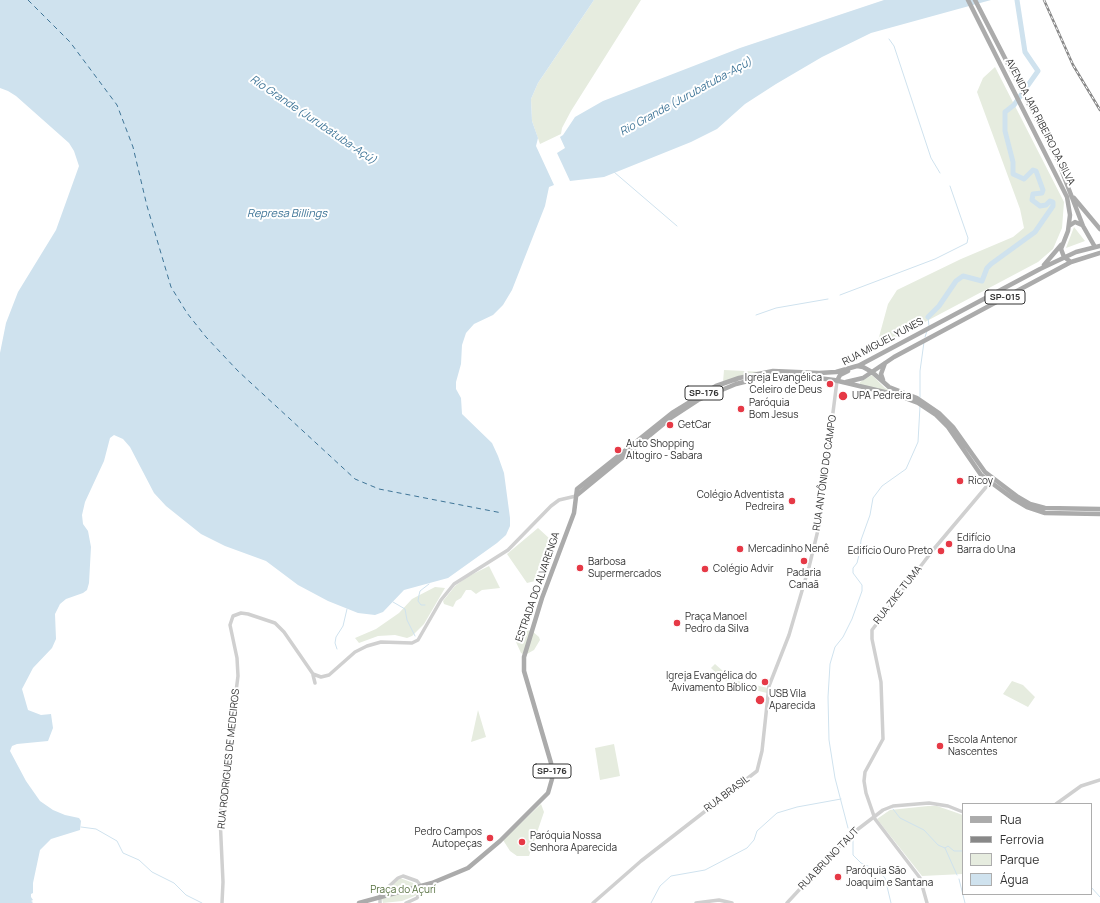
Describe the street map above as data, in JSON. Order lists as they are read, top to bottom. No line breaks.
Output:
{"streets":{"main road":["AVENIDA JAIR RIBEIRO DA SILVA","SP-015","RUA MIGUEL YUNES","SP-176","ESTRADA DO ALVARENGA"],"street":["RUA ANTÔNIO DO CAMPO","RUA ZIKE TUMA","RUA RODRIGUES DE MEDEIROS","RUA BRASIL","RUA BRUNO TAUT"]},"crossings":[["AVENIDA JAIR RIBEIRO DA SILVA","RUA MIGUEL YUNES"],["RUA MIGUEL YUNES","SP-176"],["RUA MIGUEL YUNES","RUA ANTÔNIO DO CAMPO"],["SP-176","RUA ANTÔNIO DO CAMPO"],["SP-176","ESTRADA DO ALVARENGA"],["RUA ANTÔNIO DO CAMPO","RUA BRASIL"],["RUA ZIKE TUMA","RUA BRUNO TAUT"]],"water":["Rio Grande (Jurubatuba-Açú)","Represa Billings"],"parks":["Praça do Açurí"],"places":["Igreja Evangélica Celeiro de Deus","UPA Pedreira","Paróquia Bom Jesus","GetCar","Auto Shopping Altogiro - Sabara","Ricoy","Colégio Adventista Pedreira","Edifício Barra do Una","Mercadinho Nenê","Edifício Ouro Preto","Padaria Canaã","Barbosa Supermercados","Colégio Advir","Praça Manoel Pedro da Silva","Igreja Evangélica do Avivamento Bíblico","USB Vila Aparecida","Escola Antenor Nascentes","Pedro Campos Autopeças","Paróquia Nossa Senhora Aparecida","Paróquia São Joaquim e Santana"],"legend":["Rua","Ferrovia","Parque","Água"]}
